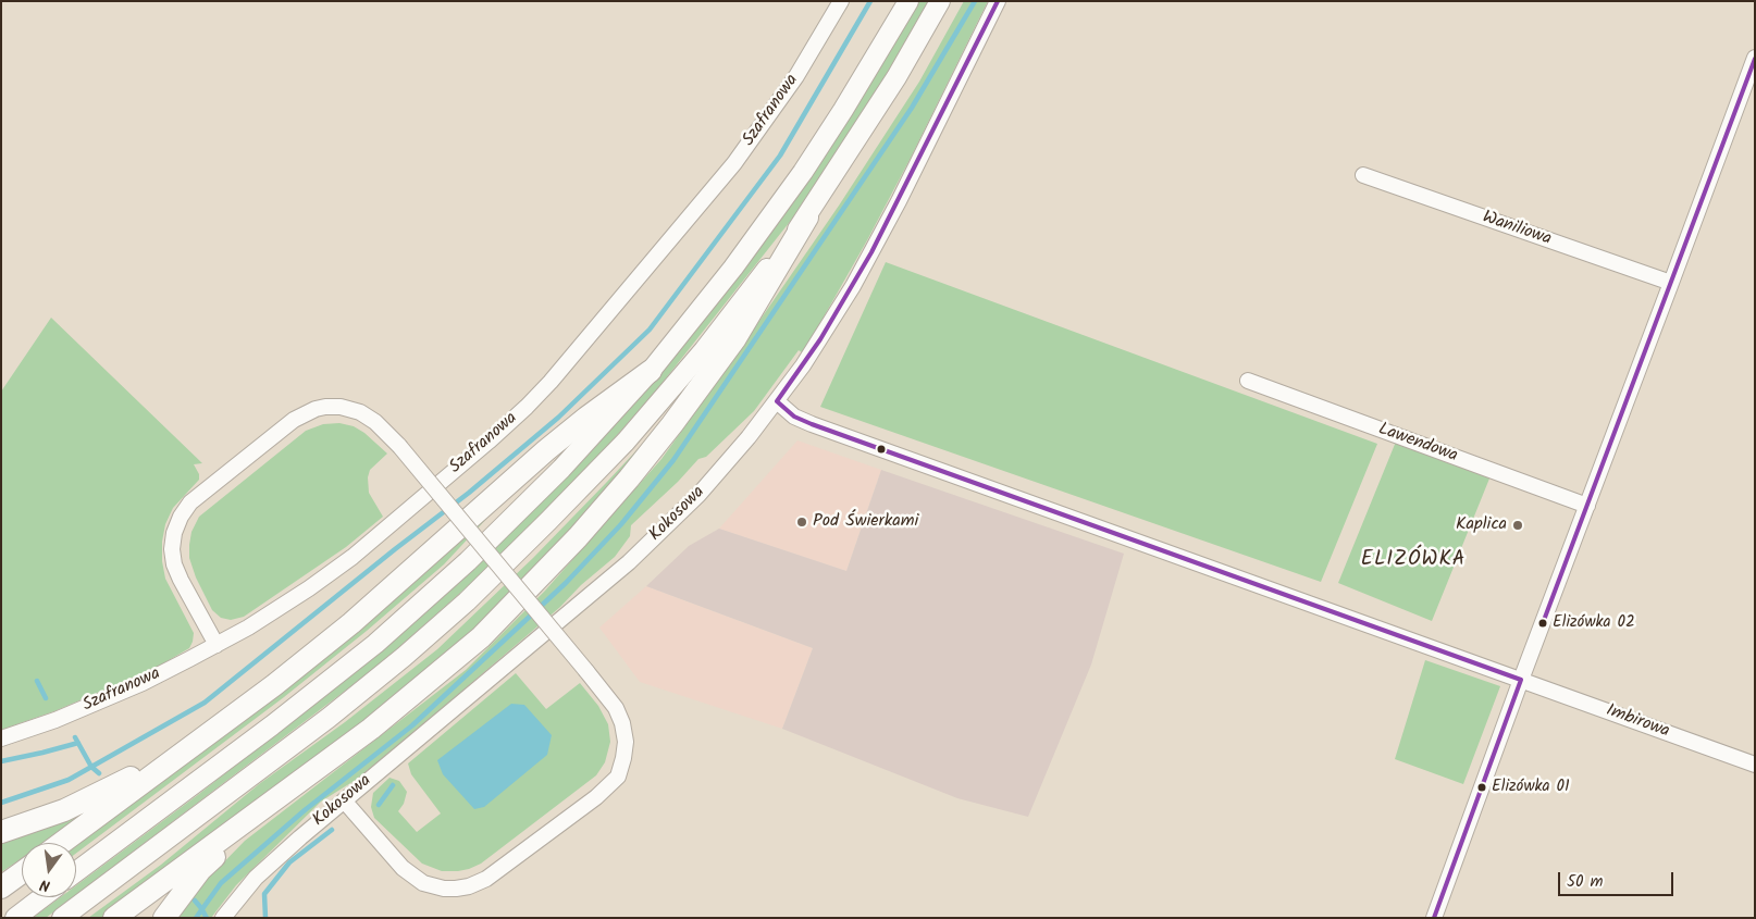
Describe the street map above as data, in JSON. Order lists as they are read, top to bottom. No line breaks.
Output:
{"streets":{"street":["Szafranowa","Waniliowa","Lawendowa","Kokosowa","Imbirowa"]},"crossings":[["Kokosowa","Imbirowa"]],"districts":["ELIZÓWKA"],"places":["Pod Świerkami","Kaplica","Elizówka 02","Elizówka 01"],"scale_bar":"50 m","north":"bottom"}
